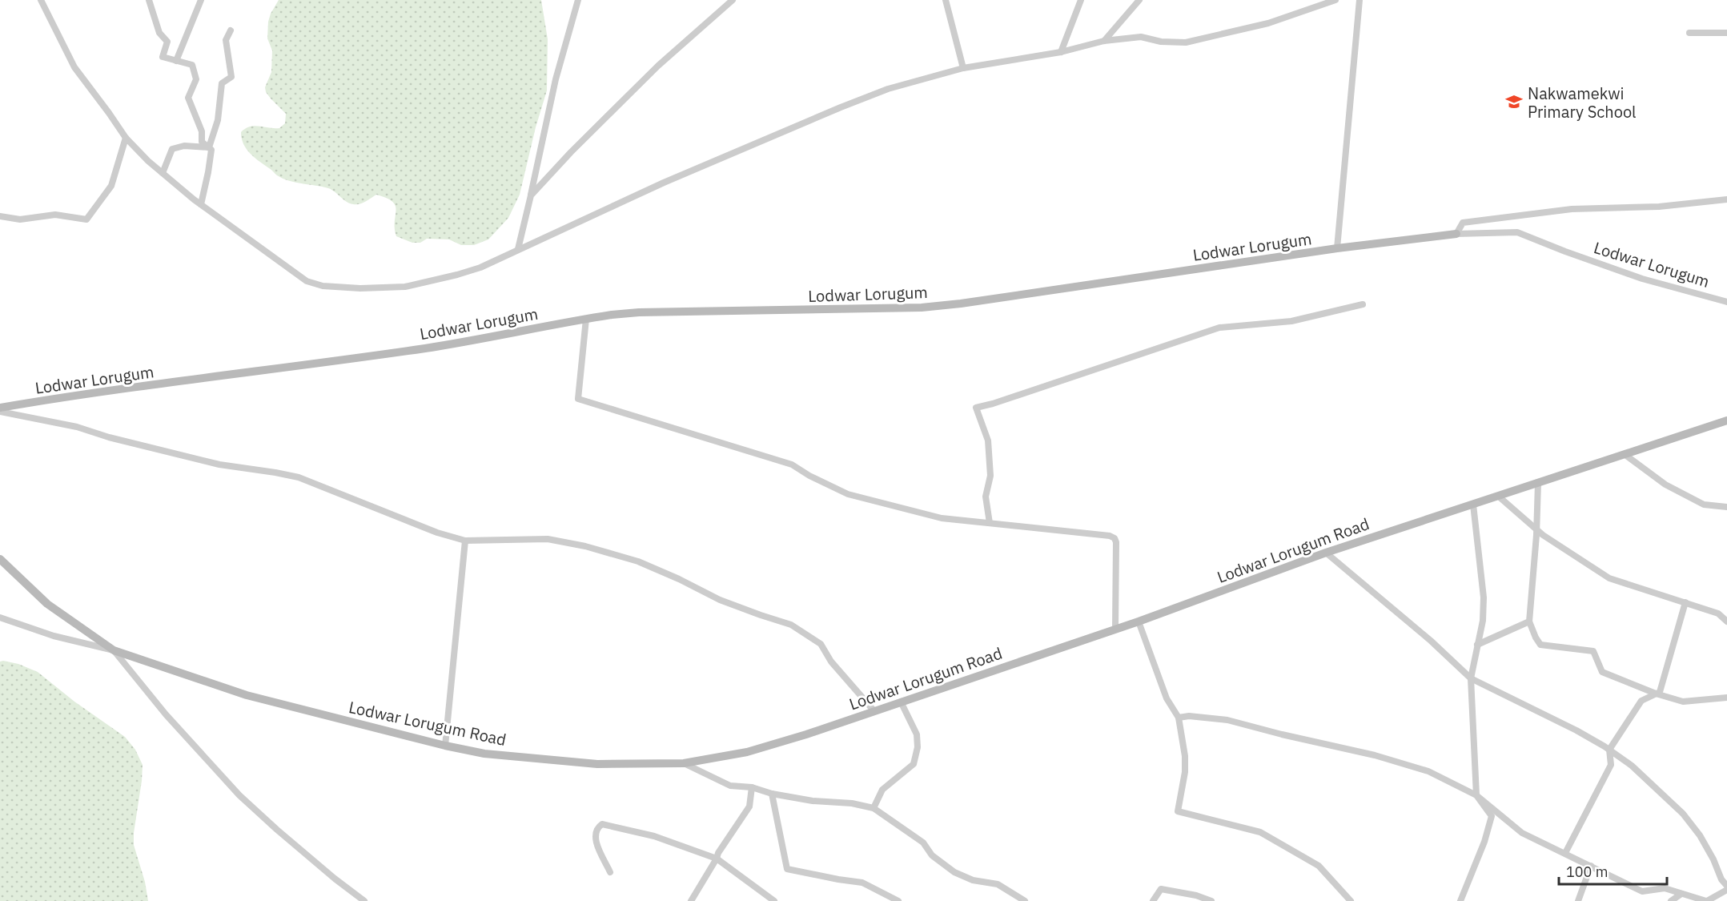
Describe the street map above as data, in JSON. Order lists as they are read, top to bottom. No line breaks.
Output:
{"streets":{"main road":["Lodwar Lorugum","Lodwar Lorugum Road"]},"places":{"school or university":["Nakwamekwi Primary School"]},"scale_bar":"100 m"}
